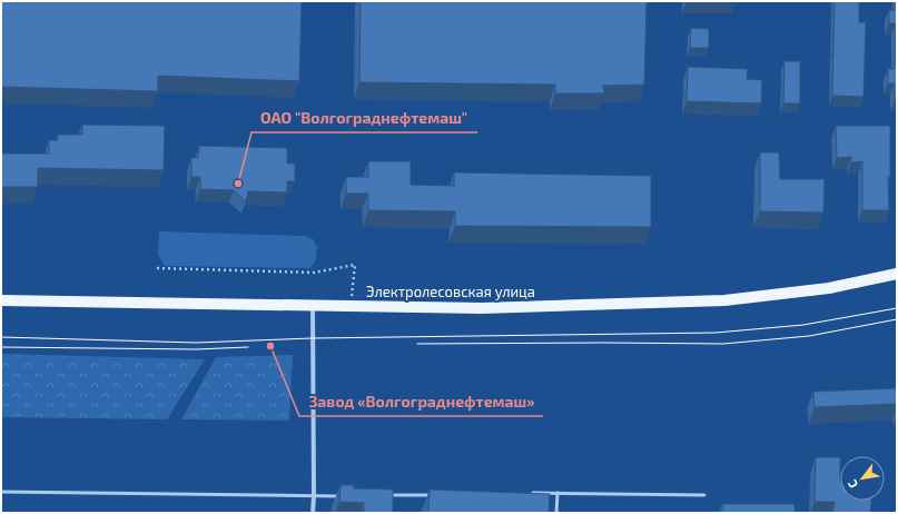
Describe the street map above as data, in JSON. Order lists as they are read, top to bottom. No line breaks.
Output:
{"streets":{"main road":["Электролесовская улица"]},"places":["ОАО \"Волгограднефтемаш\"","Завод «Волгограднефтемаш»"],"north":"bottom left"}
